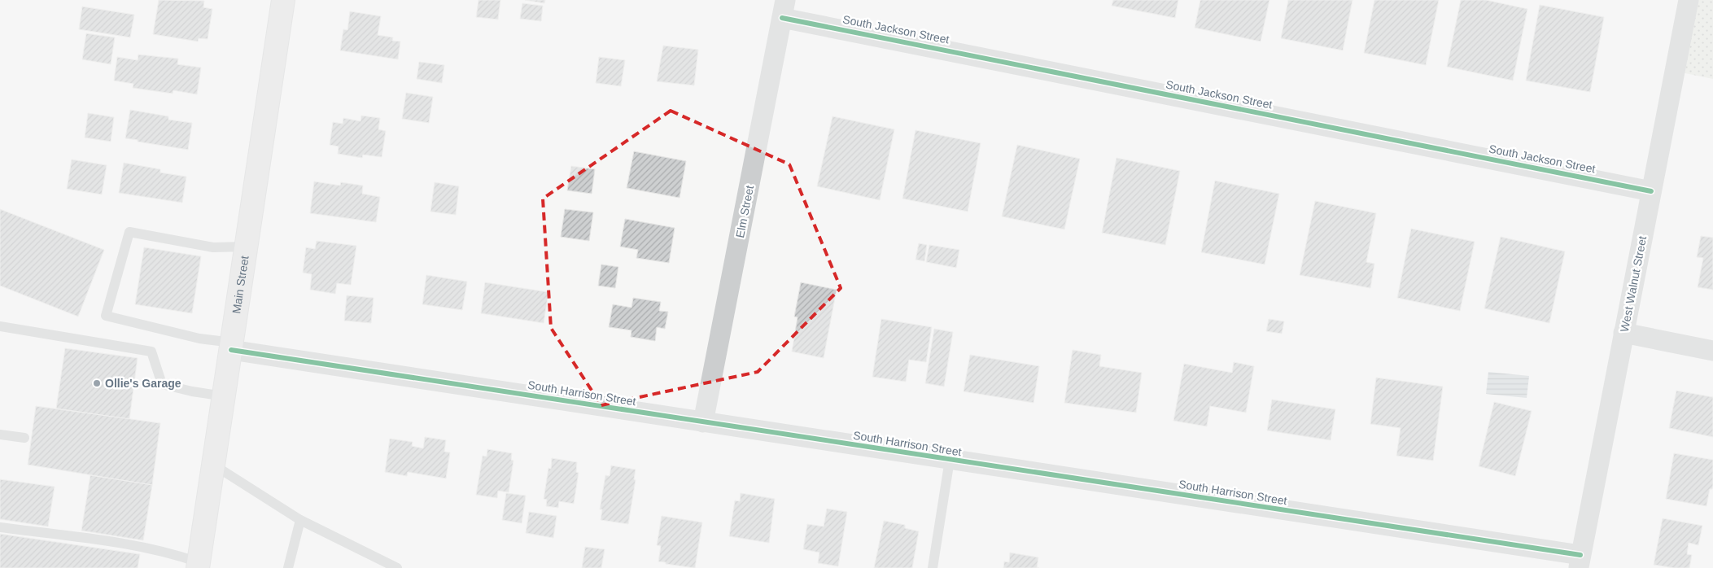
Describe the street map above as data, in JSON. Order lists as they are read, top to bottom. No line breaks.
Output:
{"streets":{"main road":["Main Street"],"street":["South Jackson Street","Elm Street","West Walnut Street","South Harrison Street"]},"crossings":[["South Jackson Street","Elm Street"],["South Jackson Street","West Walnut Street"],["Elm Street","South Harrison Street"],["Main Street","South Harrison Street"],["West Walnut Street","South Harrison Street"]],"places":["Ollie's Garage"]}
